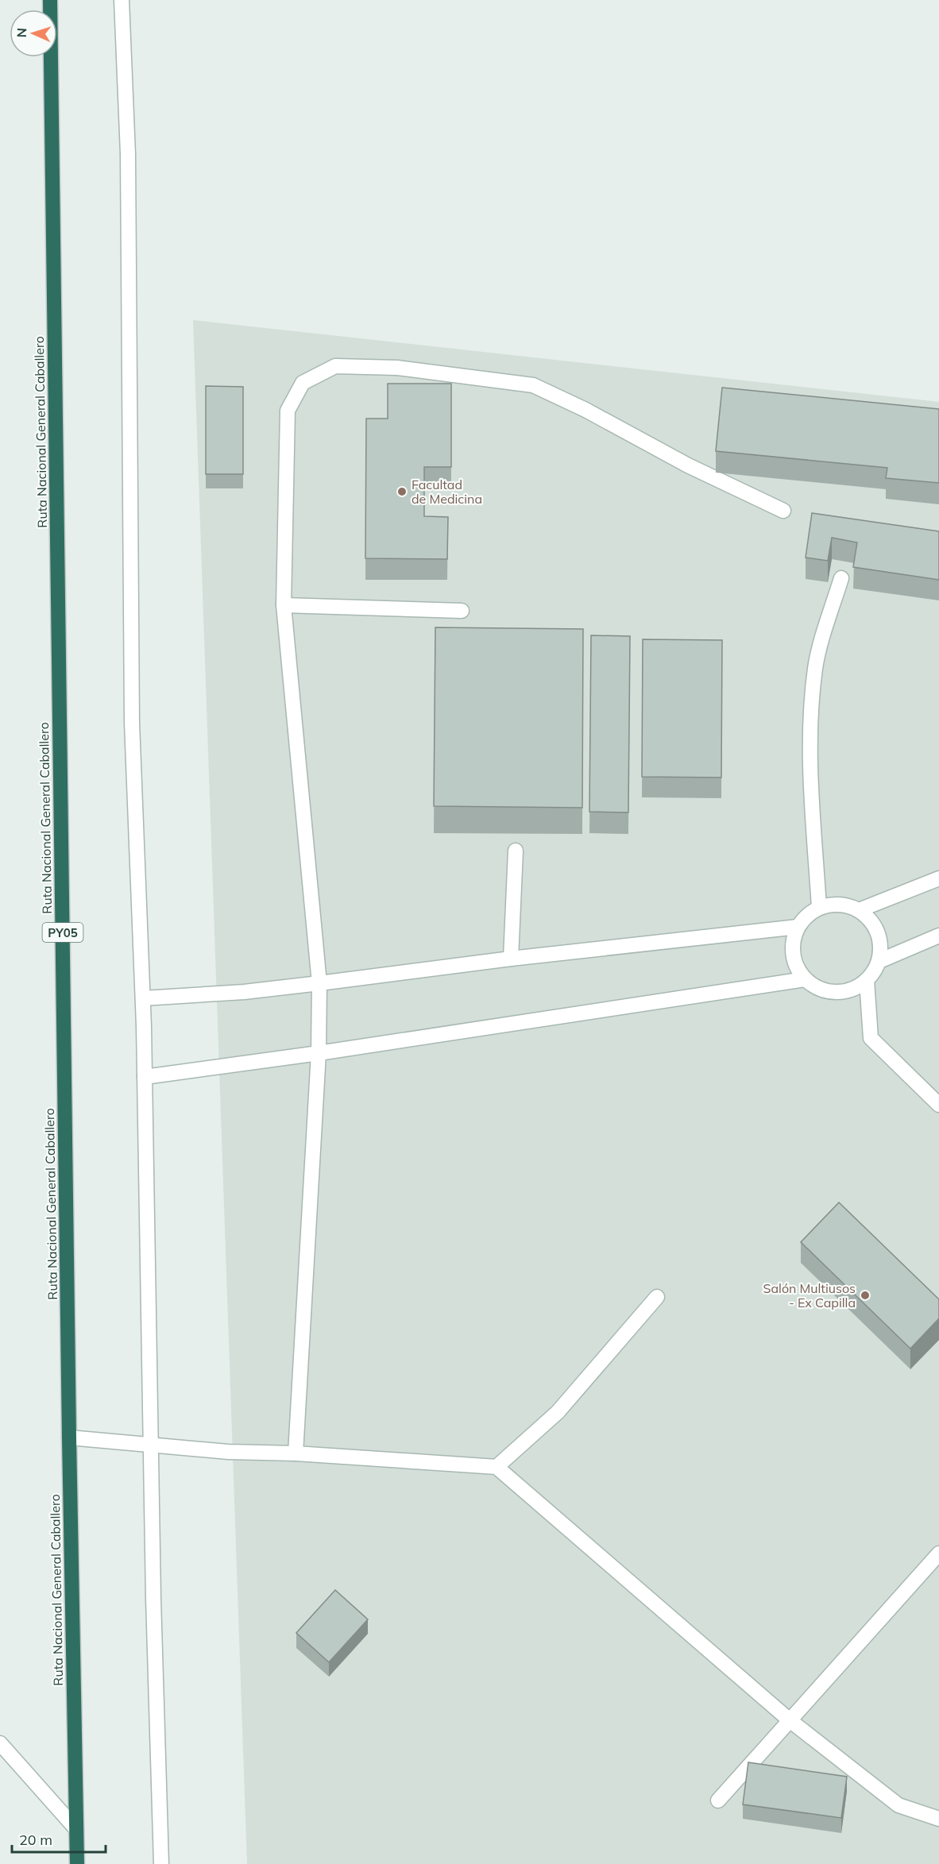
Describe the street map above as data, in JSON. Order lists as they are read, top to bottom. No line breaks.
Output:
{"streets":{"highway":["Ruta Nacional General Caballero","PY05"]},"places":["Facultad de Medicina","Salón Multiusos - Ex Capilla"],"scale_bar":"20 m","north":"left"}
